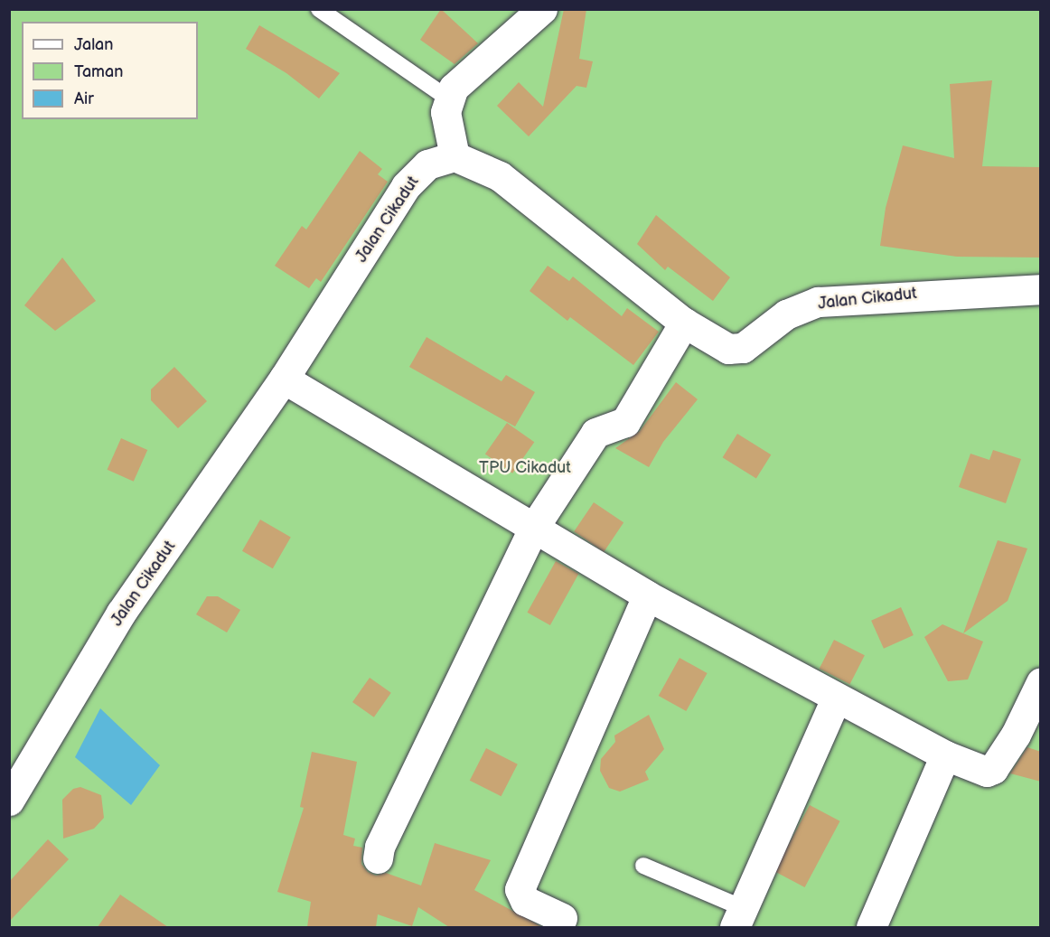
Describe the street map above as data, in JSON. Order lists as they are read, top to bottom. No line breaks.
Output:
{"streets":{"street":["Jalan Cikadut"]},"parks":["TPU Cikadut"],"legend":["Jalan","Taman","Air"]}
